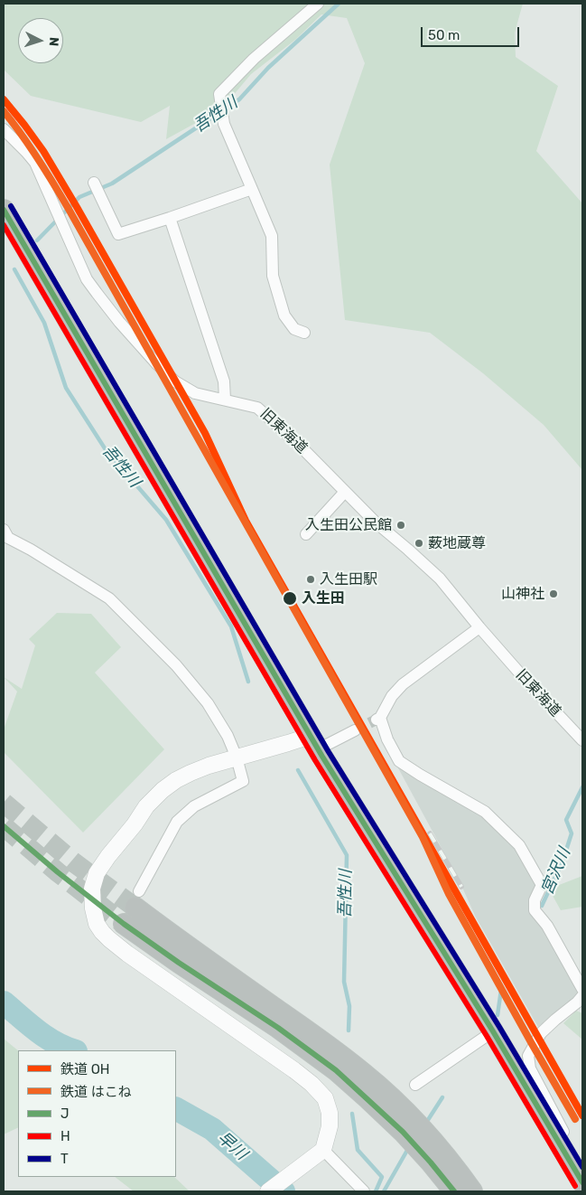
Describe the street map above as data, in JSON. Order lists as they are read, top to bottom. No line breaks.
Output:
{"streets":{"street":["旧東海道"]},"water":["吾性川","宮沢川","早川"],"places":["入生田公民館","薮地蔵尊","入生田駅","山神社","入生田"],"lines":["rail line OH","rail line はこね","transit line T","transit line J","transit line H"],"legend":["鉄道 OH","鉄道 はこね","J","H","T"],"scale_bar":"50 m","north":"right"}
